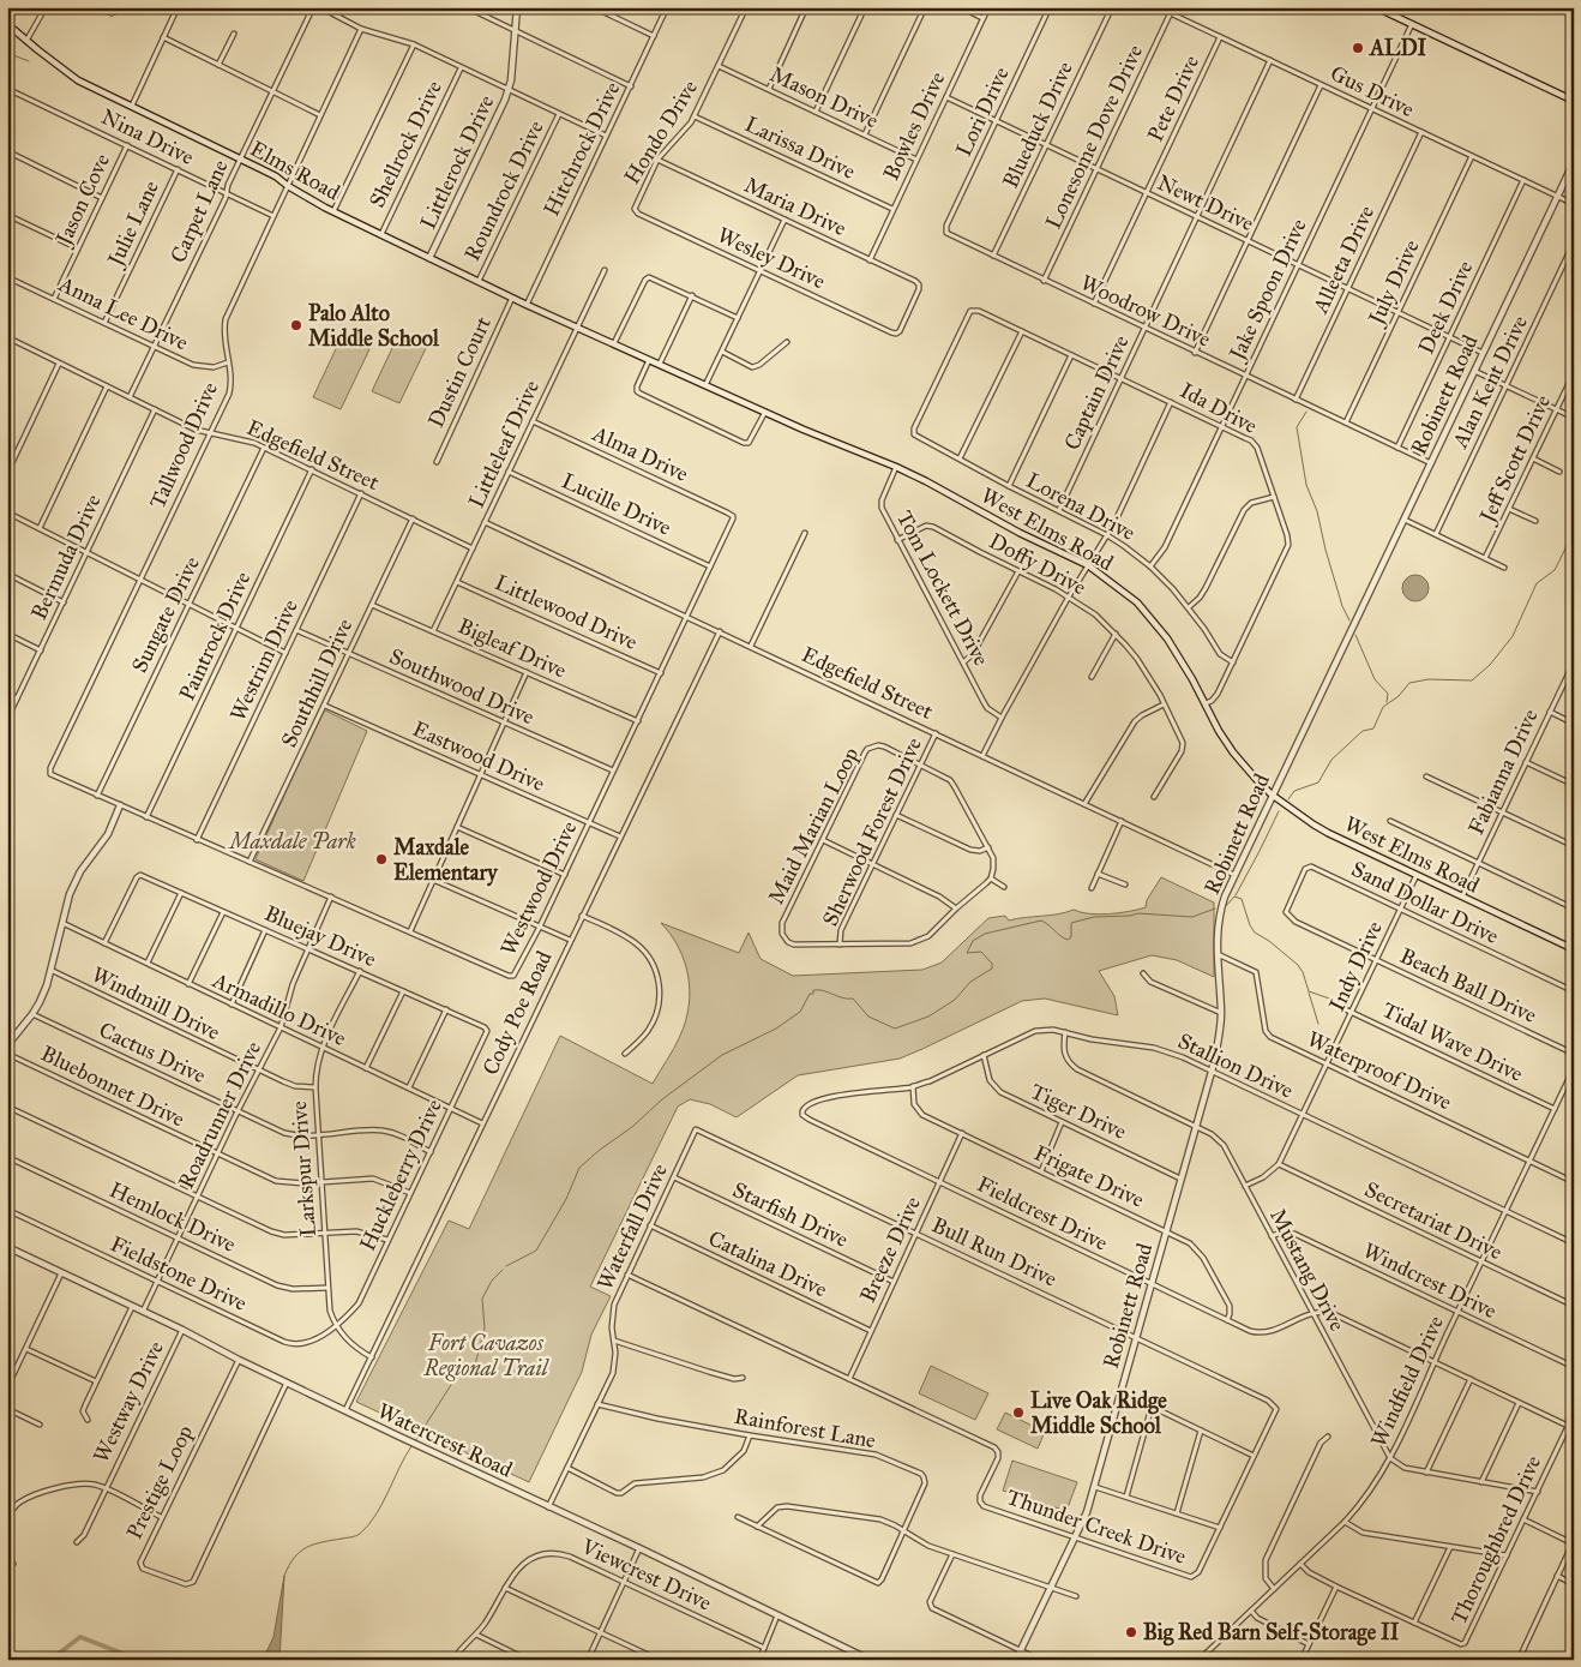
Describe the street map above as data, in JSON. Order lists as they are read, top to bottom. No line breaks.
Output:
{"streets":{"street":["Gus Drive","Mason Drive","Pete Drive","Lori Drive","Blueduck Drive","Bowles Drive","Hondo Drive","Nina Drive","Lonesome Dove Drive","Shellrock Drive","Larissa Drive","Hitchrock Drive","Littlerock Drive","Elms Road","Roundrock Drive","Jason Cove","Newt Drive","Maria Drive","Carpet Lane","Julie Lane","Wesley Drive","Alleeta Drive","July Drive","Jake Spoon Drive","Deek Drive","Woodrow Drive","Anna Lee Drive","Dustin Court","Alan Kent Drive","Captain Drive","Robinett Road","Ida Drive","Littleleaf Drive","Tallwood Drive","Alma Drive","Edgefield Street","Jeff Scott Drive","Lucille Drive","Lorena Drive","West Elms Road","Bermuda Drive","Doffy Drive","Tom Lockett Drive","Littlewood Drive","Sungate Drive","Paintrock Drive","Bigleaf Drive","Westrim Drive","Southhill Drive","Southwood Drive","Eastwood Drive","Fabianna Drive","Maid Marian Loop","Sherwood Forest Drive","Westwood Drive","Sand Dollar Drive","Bluejay Drive","Indy Drive","Beach Ball Drive","Windmill Drive","Armadillo Drive","Cody Poe Road","Tidal Wave Drive","Cactus Drive","Stallion Drive","Waterproof Drive","Bluebonnet Drive","Tiger Drive","Roadrunner Drive","Larkspur Drive","Huckleberry Drive","Frigate Drive","Fieldcrest Drive","Starfish Drive","Hemlock Drive","Secretariat Drive","Waterfall Drive","Breeze Drive","Bull Run Drive","Catalina Drive","Mustang Drive","Fieldstone Drive","Windcrest Drive","Windfield Drive","Westway Drive","Rainforest Lane","Watercrest Road","Prestige Loop","Thunder Creek Drive","Thoroughbred Drive","Viewcrest Drive"]},"crossings":[["Gus Drive","Pete Drive"],["Gus Drive","Lonesome Dove Drive"],["Gus Drive","Alleeta Drive"],["Gus Drive","July Drive"],["Gus Drive","Jake Spoon Drive"],["Gus Drive","Deek Drive"],["Gus Drive","Captain Drive"],["Gus Drive","Robinett Road"],["Mason Drive","Bowles Drive"],["Mason Drive","Hondo Drive"],["Pete Drive","Newt Drive"],["Pete Drive","Woodrow Drive"],["Lori Drive","Newt Drive"],["Lori Drive","Woodrow Drive"],["Blueduck Drive","Newt Drive"],["Blueduck Drive","Woodrow Drive"],["Bowles Drive","Larissa Drive"],["Bowles Drive","Newt Drive"],["Bowles Drive","Maria Drive"],["Hondo Drive","Larissa Drive"],["Hondo Drive","Maria Drive"],["Hondo Drive","Wesley Drive"],["Nina Drive","Jason Cove"],["Nina Drive","Carpet Lane"],["Nina Drive","Julie Lane"],["Nina Drive","Tallwood Drive"],["Lonesome Dove Drive","Newt Drive"],["Lonesome Dove Drive","Woodrow Drive"],["Shellrock Drive","Elms Road"],["Hitchrock Drive","Elms Road"],["Littlerock Drive","Elms Road"],["Elms Road","Roundrock Drive"],["Elms Road","Carpet Lane"],["Elms Road","Dustin Court"],["Elms Road","Littleleaf Drive"],["Elms Road","Tallwood Drive"],["Elms Road","West Elms Road"],["Jason Cove","Anna Lee Drive"],["Newt Drive","Alleeta Drive"],["Newt Drive","July Drive"],["Newt Drive","Jake Spoon Drive"],["Newt Drive","Deek Drive"],["Newt Drive","Captain Drive"],["Newt Drive","Robinett Road"],["Maria Drive","Wesley Drive"],["Carpet Lane","Anna Lee Drive"],["Carpet Lane","Edgefield Street"],["Julie Lane","Anna Lee Drive"],["Alleeta Drive","Woodrow Drive"],["July Drive","Woodrow Drive"],["Jake Spoon Drive","Woodrow Drive"],["Jake Spoon Drive","Ida Drive"],["Jake Spoon Drive","Lorena Drive"],["Deek Drive","Woodrow Drive"],["Woodrow Drive","Captain Drive"],["Woodrow Drive","Robinett Road"],["Anna Lee Drive","Tallwood Drive"],["Captain Drive","Ida Drive"],["Captain Drive","Lorena Drive"],["Robinett Road","Edgefield Street"],["Robinett Road","West Elms Road"],["Robinett Road","Stallion Drive"],["Robinett Road","Waterproof Drive"],["Robinett Road","Tiger Drive"],["Robinett Road","Frigate Drive"],["Robinett Road","Fieldcrest Drive"],["Robinett Road","Bull Run Drive"],["Robinett Road","Mustang Drive"],["Robinett Road","Thunder Creek Drive"],["Ida Drive","Lorena Drive"],["Ida Drive","West Elms Road"],["Littleleaf Drive","Alma Drive"],["Littleleaf Drive","Edgefield Street"],["Littleleaf Drive","Lucille Drive"],["Littleleaf Drive","West Elms Road"],["Littleleaf Drive","Littlewood Drive"],["Littleleaf Drive","Bigleaf Drive"],["Tallwood Drive","Edgefield Street"],["Tallwood Drive","Westwood Drive"],["Alma Drive","Westwood Drive"],["Edgefield Street","Bermuda Drive"],["Edgefield Street","Sungate Drive"],["Edgefield Street","Paintrock Drive"],["Edgefield Street","Westrim Drive"],["Edgefield Street","Southhill Drive"],["Edgefield Street","Sherwood Forest Drive"],["Edgefield Street","Westwood Drive"],["Edgefield Street","Cody Poe Road"],["Lucille Drive","Westwood Drive"],["West Elms Road","Tom Lockett Drive"],["West Elms Road","Fabianna Drive"],["West Elms Road","Indy Drive"],["Doffy Drive","Tom Lockett Drive"],["Littlewood Drive","Westwood Drive"],["Sungate Drive","Westwood Drive"],["Paintrock Drive","Westwood Drive"],["Bigleaf Drive","Southhill Drive"],["Bigleaf Drive","Westwood Drive"],["Westrim Drive","Southwood Drive"],["Westrim Drive","Westwood Drive"],["Southhill Drive","Southwood Drive"],["Southhill Drive","Eastwood Drive"],["Southhill Drive","Westwood Drive"],["Southwood Drive","Westwood Drive"],["Eastwood Drive","Westwood Drive"],["Eastwood Drive","Cody Poe Road"],["Maid Marian Loop","Sherwood Forest Drive"],["Westwood Drive","Roadrunner Drive"],["Sand Dollar Drive","Indy Drive"],["Sand Dollar Drive","Beach Ball Drive"],["Bluejay Drive","Armadillo Drive"],["Bluejay Drive","Roadrunner Drive"],["Bluejay Drive","Larkspur Drive"],["Bluejay Drive","Huckleberry Drive"],["Indy Drive","Beach Ball Drive"],["Indy Drive","Tidal Wave Drive"],["Indy Drive","Stallion Drive"],["Indy Drive","Waterproof Drive"],["Indy Drive","Secretariat Drive"],["Indy Drive","Mustang Drive"],["Windmill Drive","Roadrunner Drive"],["Windmill Drive","Larkspur Drive"],["Armadillo Drive","Cody Poe Road"],["Armadillo Drive","Roadrunner Drive"],["Armadillo Drive","Larkspur Drive"],["Armadillo Drive","Huckleberry Drive"],["Cody Poe Road","Larkspur Drive"],["Cody Poe Road","Watercrest Road"],["Tidal Wave Drive","Windfield Drive"],["Cactus Drive","Roadrunner Drive"],["Cactus Drive","Larkspur Drive"],["Cactus Drive","Huckleberry Drive"],["Stallion Drive","Tiger Drive"],["Stallion Drive","Frigate Drive"],["Stallion Drive","Fieldcrest Drive"],["Stallion Drive","Mustang Drive"],["Stallion Drive","Windfield Drive"],["Waterproof Drive","Windfield Drive"],["Bluebonnet Drive","Roadrunner Drive"],["Bluebonnet Drive","Larkspur Drive"],["Bluebonnet Drive","Huckleberry Drive"],["Roadrunner Drive","Hemlock Drive"],["Roadrunner Drive","Fieldstone Drive"],["Roadrunner Drive","Watercrest Road"],["Larkspur Drive","Huckleberry Drive"],["Larkspur Drive","Hemlock Drive"],["Larkspur Drive","Fieldstone Drive"],["Huckleberry Drive","Fieldstone Drive"],["Frigate Drive","Fieldcrest Drive"],["Frigate Drive","Breeze Drive"],["Fieldcrest Drive","Breeze Drive"],["Fieldcrest Drive","Mustang Drive"],["Starfish Drive","Waterfall Drive"],["Starfish Drive","Breeze Drive"],["Secretariat Drive","Windfield Drive"],["Waterfall Drive","Bull Run Drive"],["Waterfall Drive","Catalina Drive"],["Waterfall Drive","Rainforest Lane"],["Waterfall Drive","Watercrest Road"],["Waterfall Drive","Thunder Creek Drive"],["Breeze Drive","Bull Run Drive"],["Breeze Drive","Catalina Drive"],["Breeze Drive","Thunder Creek Drive"],["Bull Run Drive","Thunder Creek Drive"],["Mustang Drive","Windcrest Drive"],["Mustang Drive","Windfield Drive"],["Windcrest Drive","Windfield Drive"],["Windfield Drive","Thoroughbred Drive"],["Westway Drive","Watercrest Road"],["Watercrest Road","Prestige Loop"]],"parks":["Maxdale Park","Fort Cavazos Regional Trail"],"places":["ALDI","Palo Alto Middle School","Maxdale Elementary","Live Oak Ridge Middle School","Big Red Barn Self-Storage II"]}
